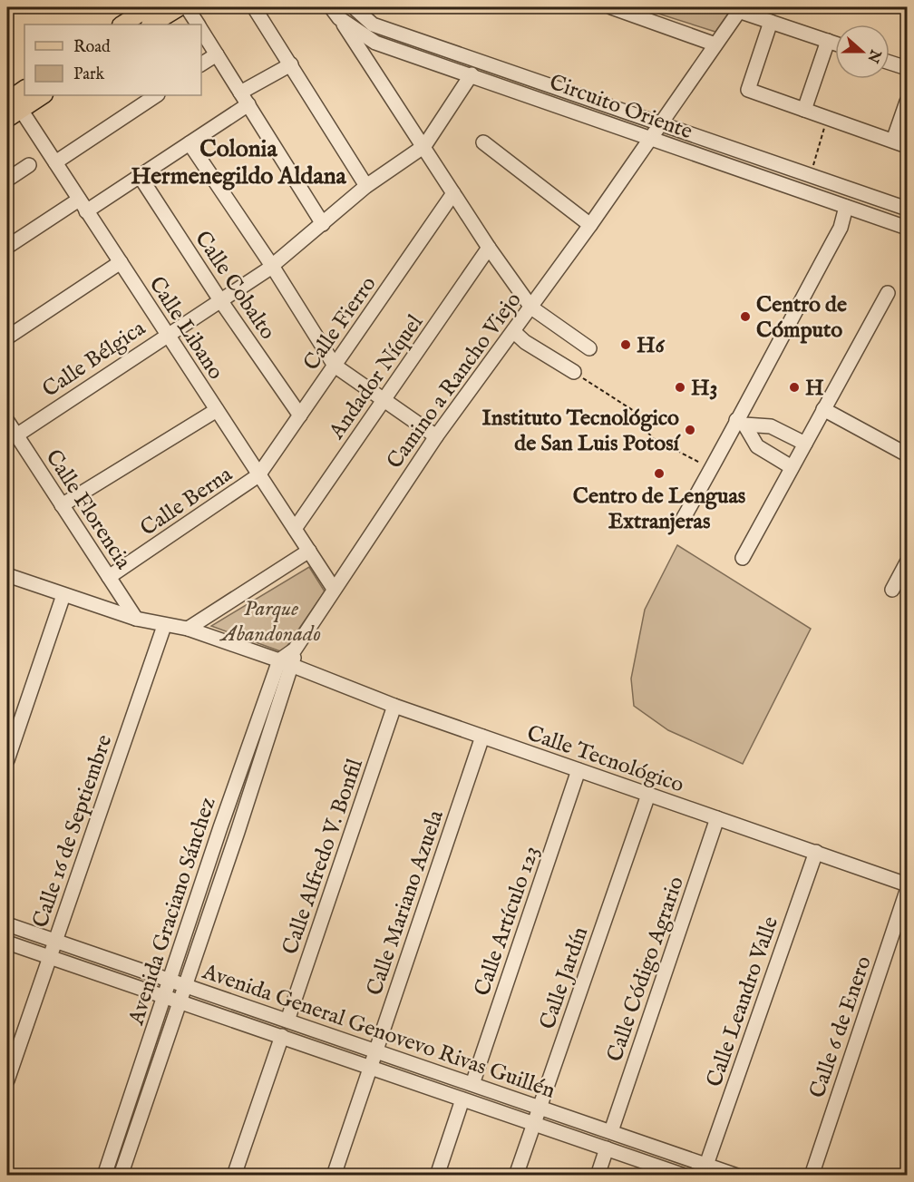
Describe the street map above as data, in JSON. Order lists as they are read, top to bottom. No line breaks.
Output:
{"streets":{"street":["Circuito Oriente","Calle Cobalto","Calle Fierro","Calle Libano","Calle Bélgica","Andador Níquel","Camino a Rancho Viejo","Calle Berna","Calle Florencia","Calle Tecnológico","Calle 16 de Septiembre","Calle Alfredo V. Bonfil","Calle Mariano Azuela","Avenida Graciano Sánchez","Calle Artículo 123","Calle Código Agrario","Calle Jardín","Calle Leandro Valle","Calle 6 de Enero","Avenida General Genovevo Rivas Guillén"]},"crossings":[["Circuito Oriente","Camino a Rancho Viejo"],["Calle Cobalto","Calle Fierro"],["Calle Cobalto","Calle Bélgica"],["Calle Fierro","Calle Libano"],["Calle Fierro","Calle Berna"],["Calle Libano","Calle Bélgica"],["Calle Libano","Andador Níquel"],["Calle Libano","Camino a Rancho Viejo"],["Calle Libano","Calle Berna"],["Calle Bélgica","Calle Florencia"],["Camino a Rancho Viejo","Calle Tecnológico"],["Camino a Rancho Viejo","Avenida Graciano Sánchez"],["Calle Berna","Calle Florencia"],["Calle Florencia","Calle Tecnológico"],["Calle Tecnológico","Calle 16 de Septiembre"],["Calle Tecnológico","Calle Alfredo V. Bonfil"],["Calle Tecnológico","Calle Mariano Azuela"],["Calle Tecnológico","Avenida Graciano Sánchez"],["Calle Tecnológico","Calle Artículo 123"],["Calle Tecnológico","Calle Código Agrario"],["Calle Tecnológico","Calle Jardín"],["Calle Tecnológico","Calle Leandro Valle"],["Calle 16 de Septiembre","Avenida General Genovevo Rivas Guillén"],["Calle Alfredo V. Bonfil","Avenida General Genovevo Rivas Guillén"],["Calle Mariano Azuela","Avenida General Genovevo Rivas Guillén"],["Avenida Graciano Sánchez","Avenida General Genovevo Rivas Guillén"],["Calle Artículo 123","Avenida General Genovevo Rivas Guillén"],["Calle Código Agrario","Avenida General Genovevo Rivas Guillén"],["Calle Jardín","Avenida General Genovevo Rivas Guillén"],["Calle Leandro Valle","Avenida General Genovevo Rivas Guillén"]],"districts":["Colonia Hermenegildo Aldana"],"parks":["Parque Abandonado"],"places":["Centro de Cómputo","H6","H3","H","Instituto Tecnológico de San Luis Potosí","Centro de Lenguas Extranjeras"],"legend":["Road","Park"],"north":"right"}
